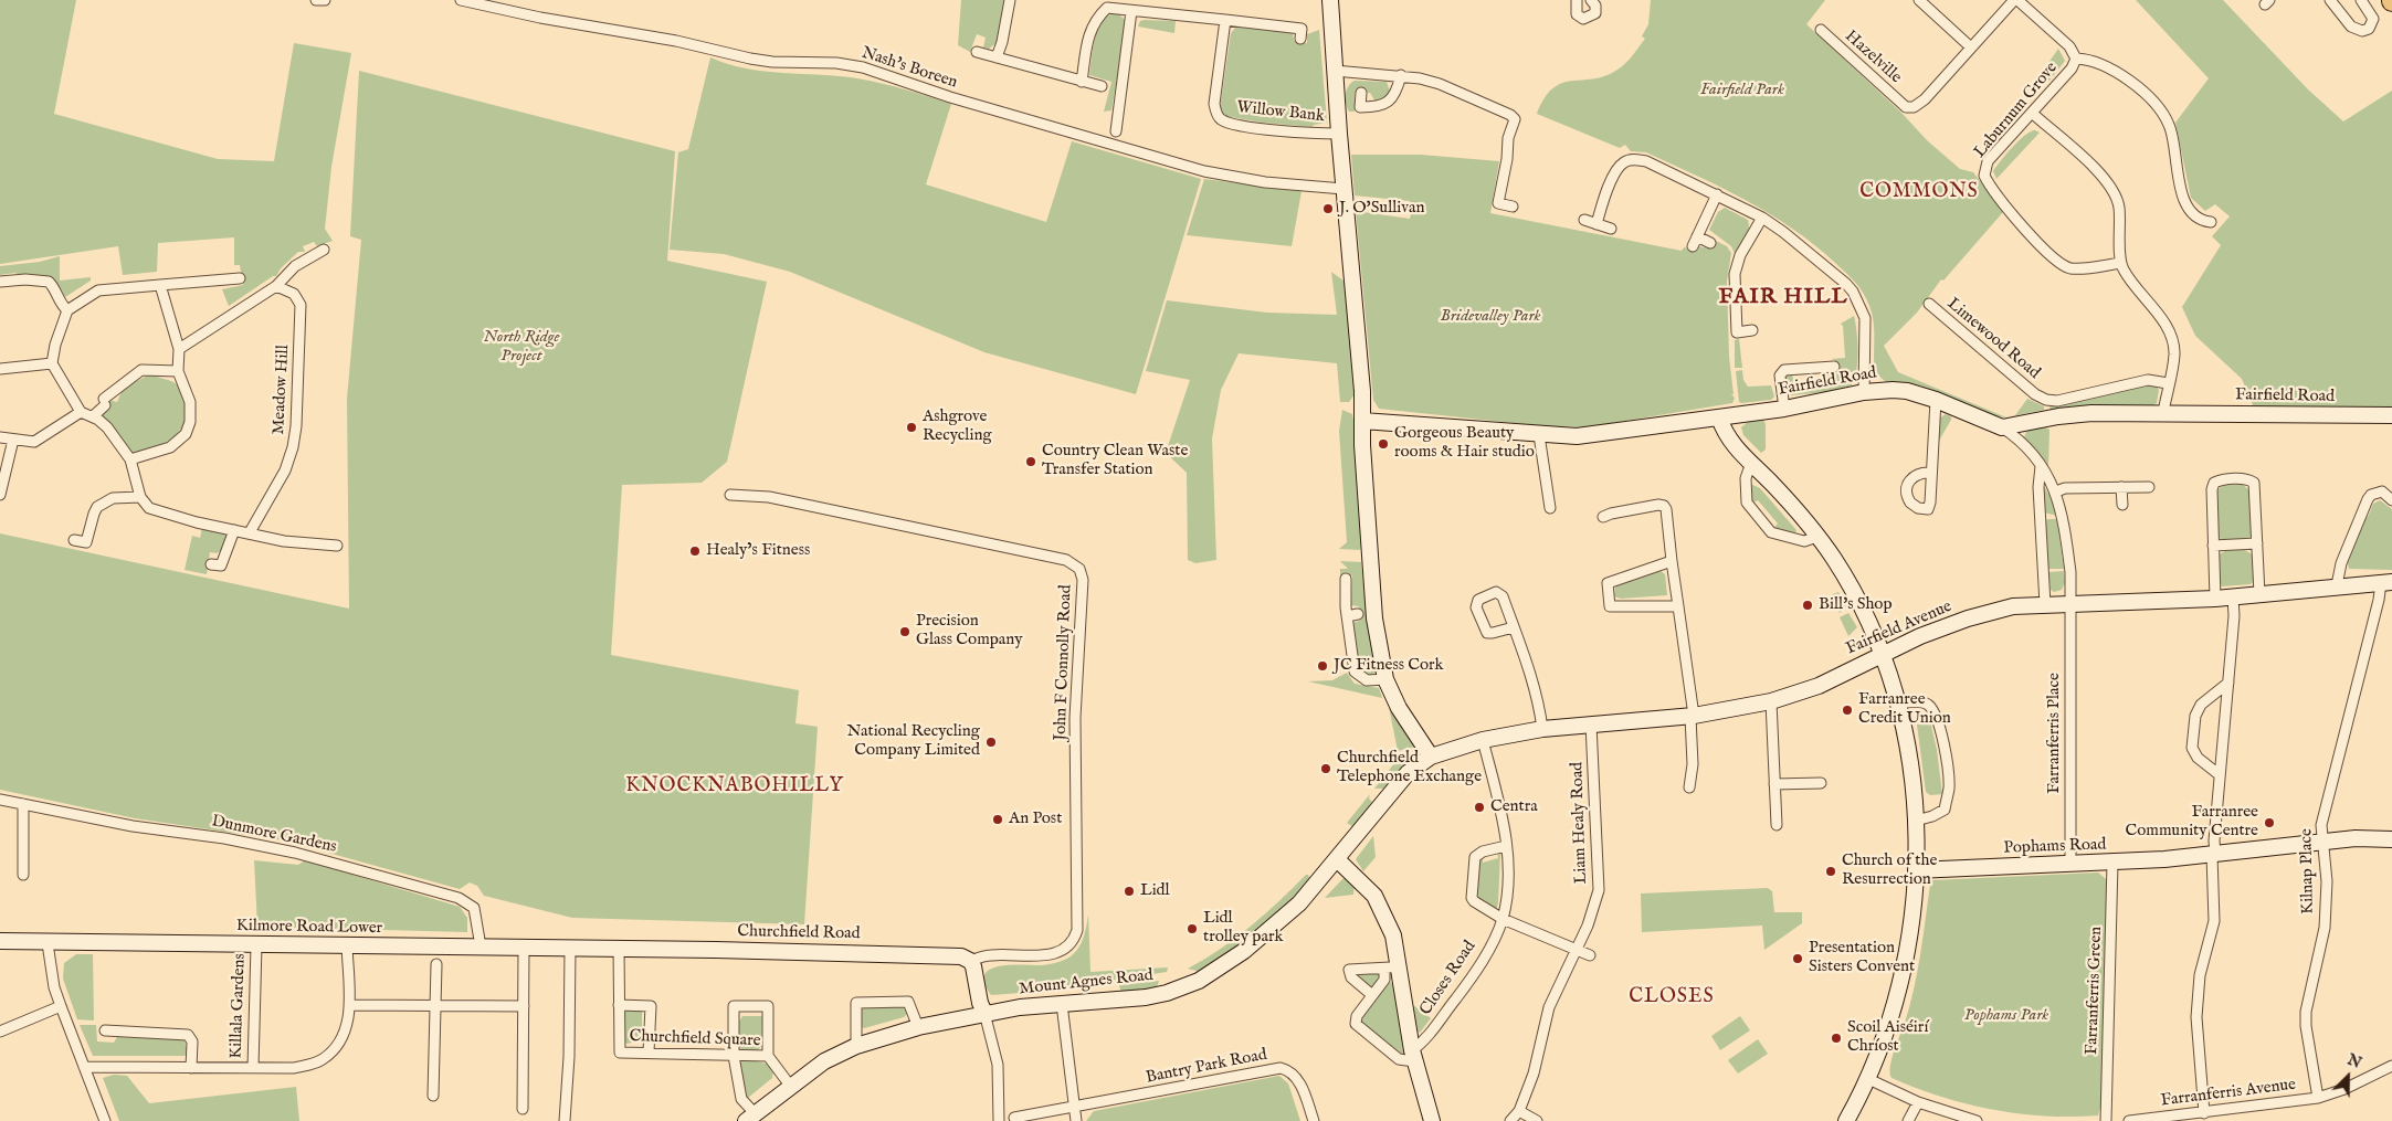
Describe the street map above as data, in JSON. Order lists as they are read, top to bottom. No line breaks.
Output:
{"streets":{"street":["Hazelville","Nash's Boreen","Laburnum Grove","Willow Bank","Limewood Road","Fairfield Road","Meadow Hill","Fairfield Avenue","John F Connolly Road","Farranferris Place","Liam Healy Road","Dunmore Gardens","Pophams Road","Kilnap Place","Kilmore Road Lower","Churchfield Road","Closes Road","Mount Agnes Road","Farranferris Green","Killala Gardens","Churchfield Square","Bantry Park Road","Farranferris Avenue"]},"crossings":[["Fairfield Road","Farranferris Place"],["Fairfield Avenue","Farranferris Place"],["Fairfield Avenue","Liam Healy Road"],["Fairfield Avenue","Kilnap Place"],["Fairfield Avenue","Closes Road"],["Fairfield Avenue","Mount Agnes Road"],["John F Connolly Road","Churchfield Road"],["Farranferris Place","Pophams Road"],["Dunmore Gardens","Kilmore Road Lower"],["Pophams Road","Kilnap Place"],["Pophams Road","Farranferris Green"],["Kilnap Place","Farranferris Avenue"],["Kilmore Road Lower","Churchfield Road"],["Kilmore Road Lower","Killala Gardens"],["Churchfield Road","Churchfield Square"],["Mount Agnes Road","Churchfield Square"]],"districts":["COMMONS","FAIR HILL","KNOCKNABOHILLY","CLOSES"],"parks":["Fairfield Park","Bridevalley Park","North Ridge Project","Pophams Park"],"places":["J. O'Sullivan","Ashgrove Recycling","Gorgeous Beauty rooms & Hair studio","Country Clean Waste Transfer Station","Healy’s Fitness","Bill's Shop","Precision Glass Company","JC Fitness Cork","Farranree Credit Union","National Recycling Company Limited","Churchfield Telephone Exchange","Centra","An Post","Farranree Community Centre","Church of the Resurrection","Lidl","Lidl trolley park","Presentation Sisters Convent","Scoil Aiséirí Chríost"],"north":"top right"}
